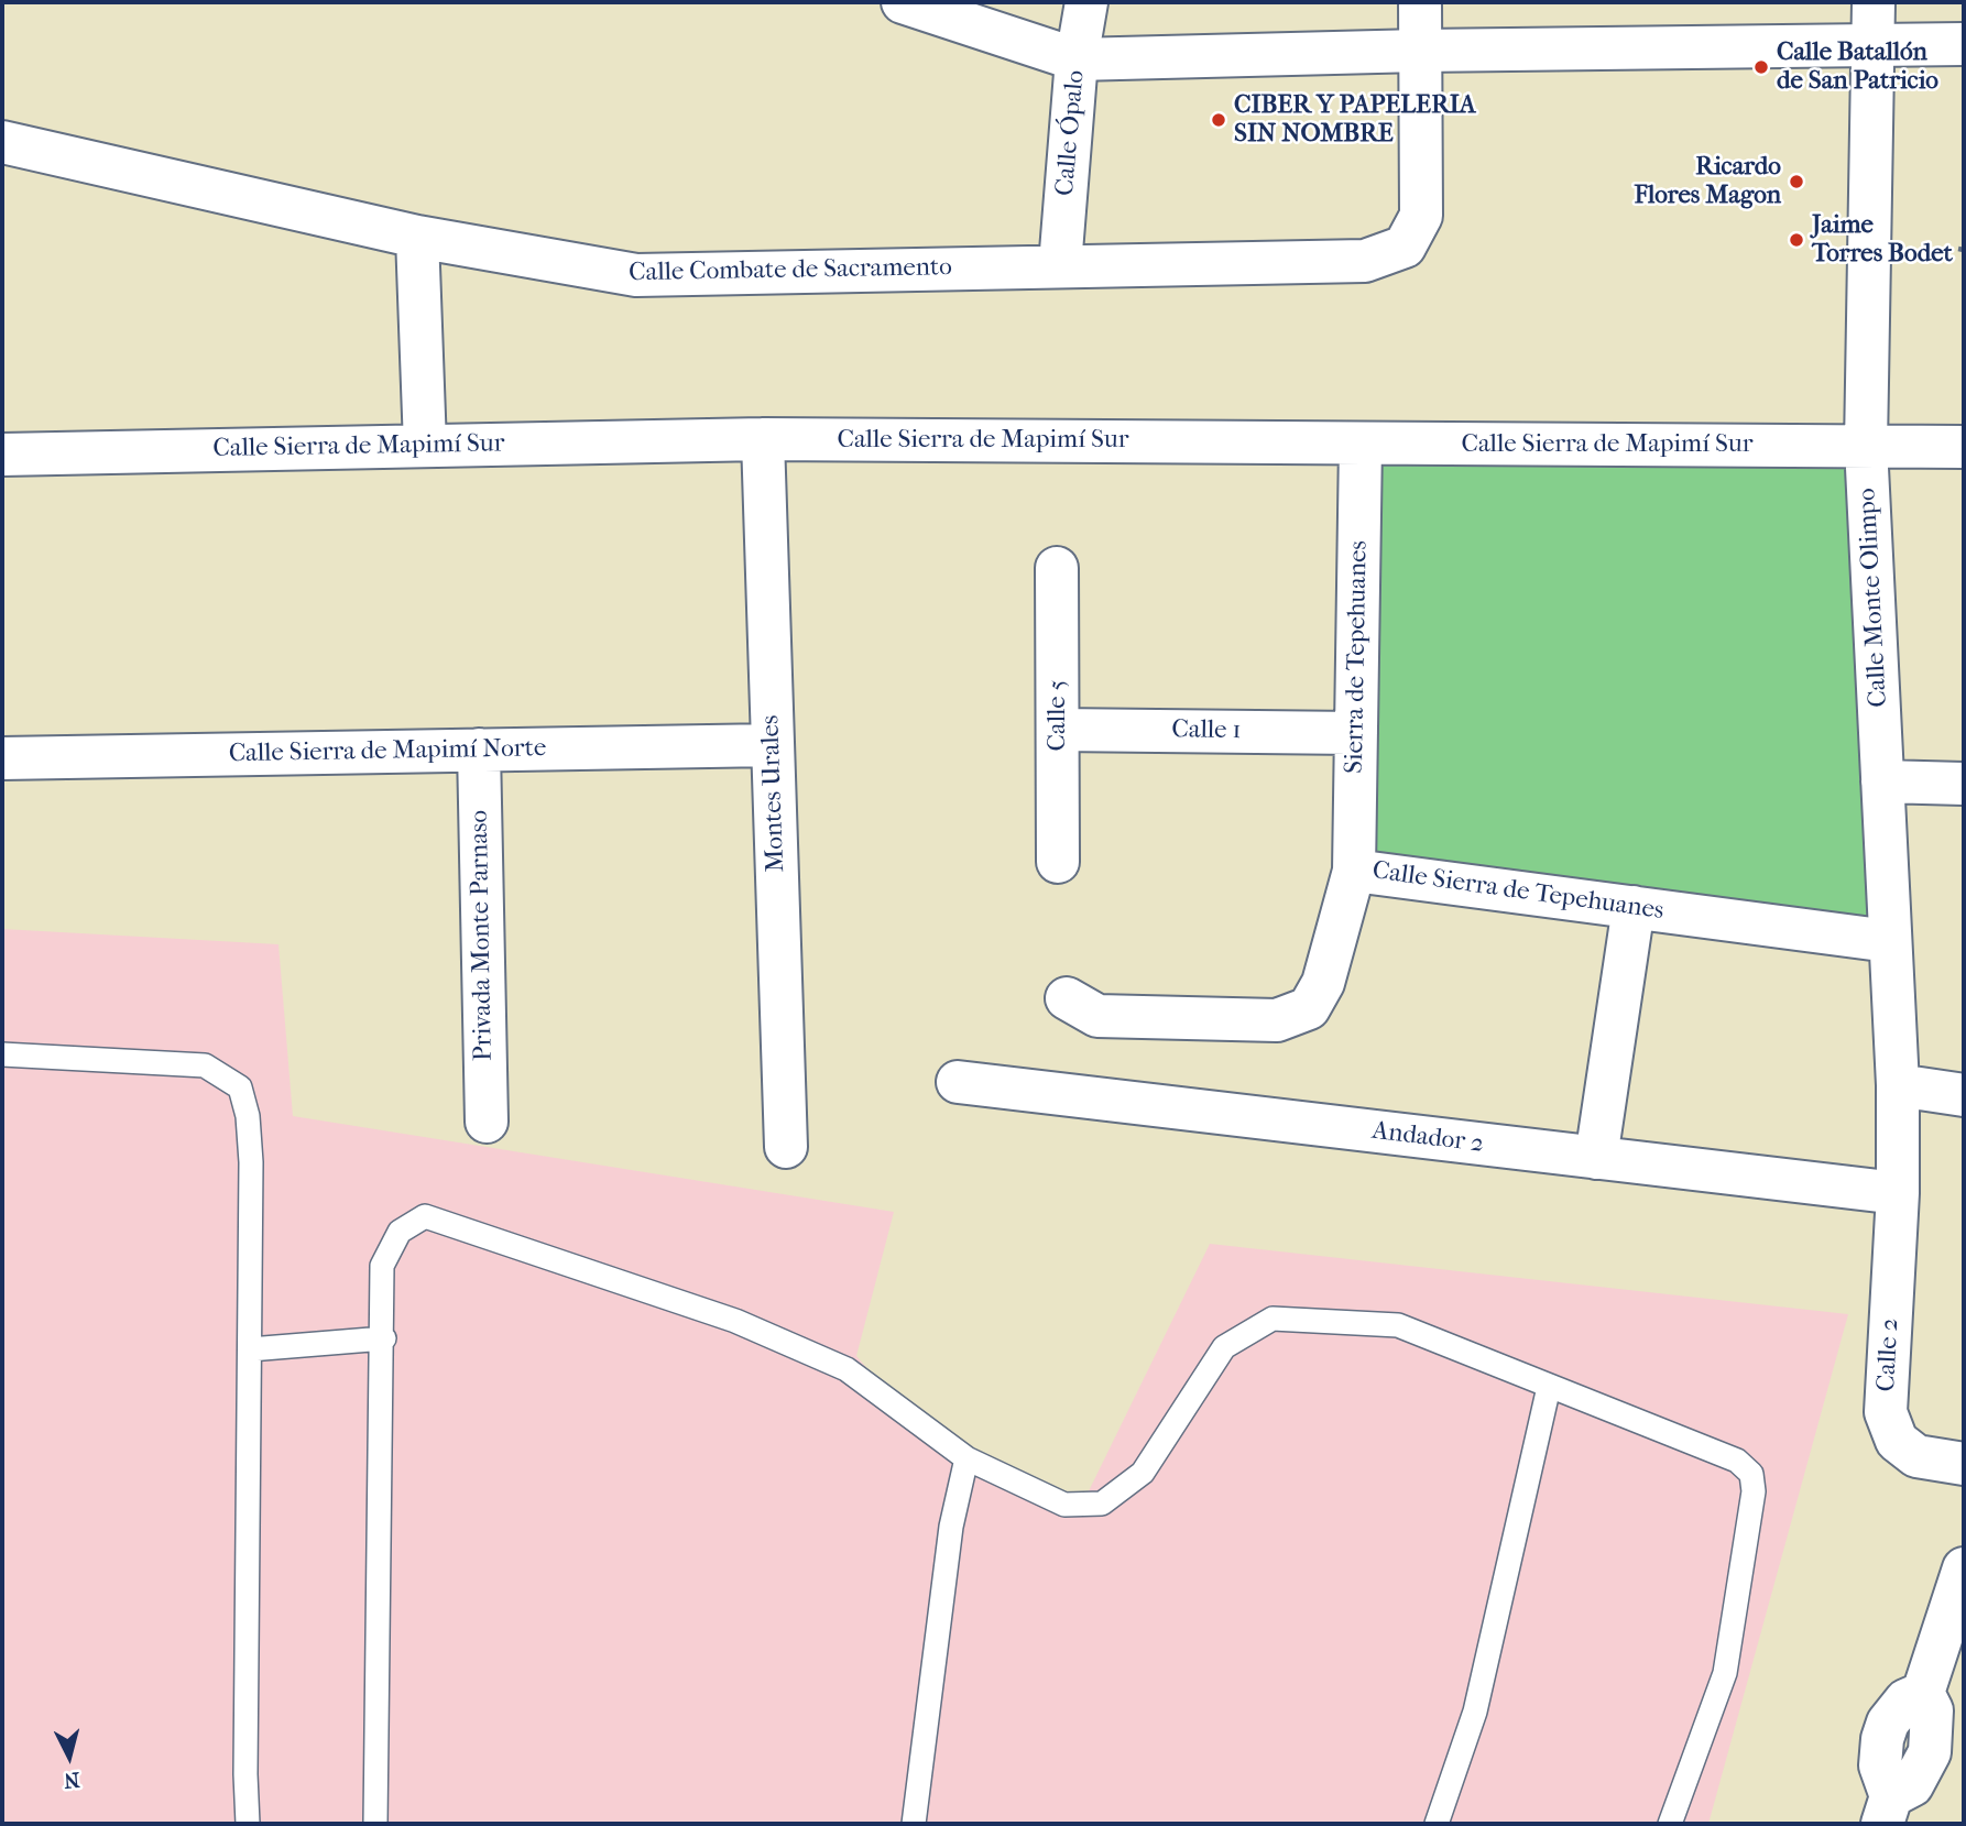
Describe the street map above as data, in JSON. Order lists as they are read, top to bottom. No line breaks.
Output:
{"streets":{"street":["Calle Ópalo","Calle Combate de Sacramento","Calle Sierra de Mapimí Sur","Calle Monte Olimpo","Sierra de Tepehuanes","Calle 5","Calle 1","Calle Sierra de Mapimí Norte","Montes Urales","Calle Sierra de Tepehuanes","Privada Monte Parnaso","Andador 2","Calle 2"]},"crossings":[["Calle Ópalo","Calle Combate de Sacramento"],["Calle Sierra de Mapimí Sur","Calle Monte Olimpo"],["Calle Sierra de Mapimí Sur","Sierra de Tepehuanes"],["Calle Sierra de Mapimí Sur","Montes Urales"],["Calle Monte Olimpo","Calle Sierra de Tepehuanes"],["Calle Monte Olimpo","Andador 2"],["Calle Monte Olimpo","Calle 2"],["Sierra de Tepehuanes","Calle 1"],["Sierra de Tepehuanes","Calle Sierra de Tepehuanes"],["Calle 5","Calle 1"],["Calle Sierra de Mapimí Norte","Montes Urales"],["Calle Sierra de Mapimí Norte","Privada Monte Parnaso"],["Andador 2","Calle 2"]],"places":["Calle Batallón de San Patricio","CIBER Y PAPELERIA SIN NOMBRE","Ricardo Flores Magon","Jaime Torres Bodet"],"north":"bottom"}
